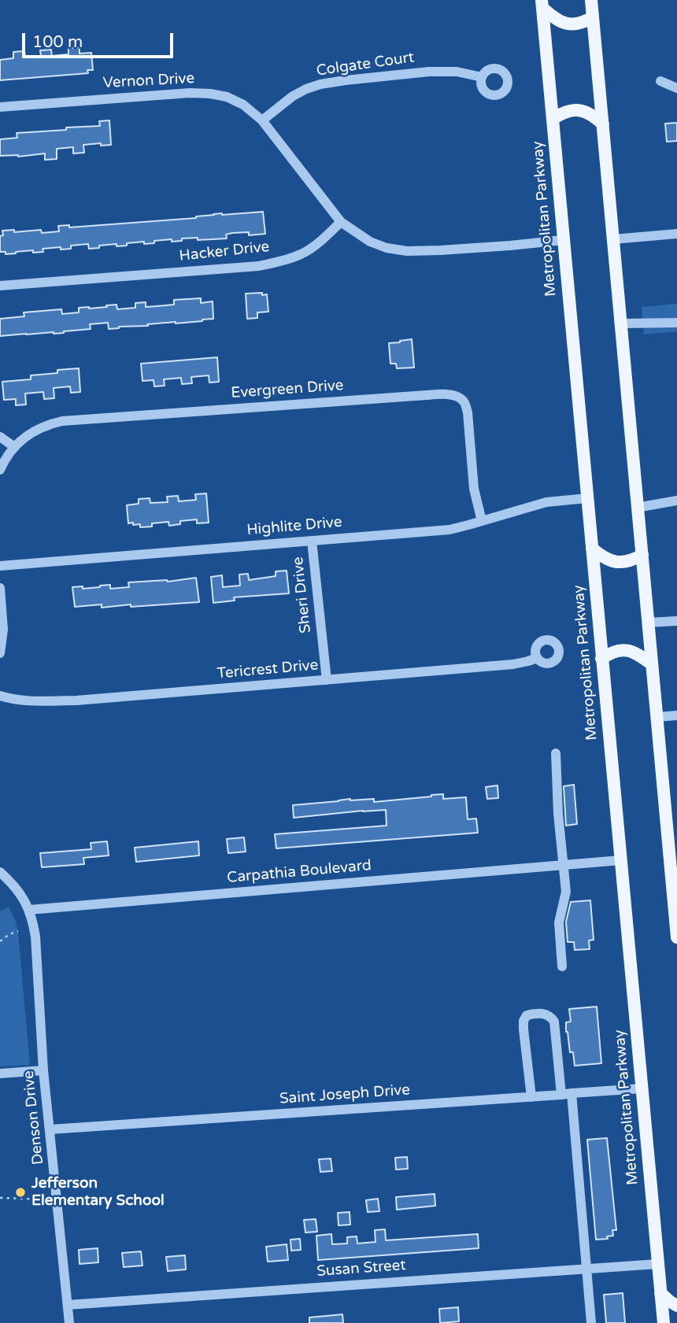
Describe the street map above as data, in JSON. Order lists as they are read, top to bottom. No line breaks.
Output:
{"streets":{"main road":["Metropolitan Parkway"],"street":["Colgate Court","Vernon Drive","Hacker Drive","Evergreen Drive","Highlite Drive","Sheri Drive","Tericrest Drive","Carpathia Boulevard","Saint Joseph Drive","Denson Drive","Susan Street"]},"crossings":[["Colgate Court","Vernon Drive"],["Vernon Drive","Hacker Drive"],["Metropolitan Parkway","Highlite Drive"],["Metropolitan Parkway","Carpathia Boulevard"],["Metropolitan Parkway","Saint Joseph Drive"],["Metropolitan Parkway","Susan Street"],["Evergreen Drive","Highlite Drive"],["Highlite Drive","Sheri Drive"],["Sheri Drive","Tericrest Drive"],["Carpathia Boulevard","Denson Drive"],["Saint Joseph Drive","Denson Drive"],["Denson Drive","Susan Street"]],"places":["Jefferson Elementary School"],"scale_bar":"100 m"}
